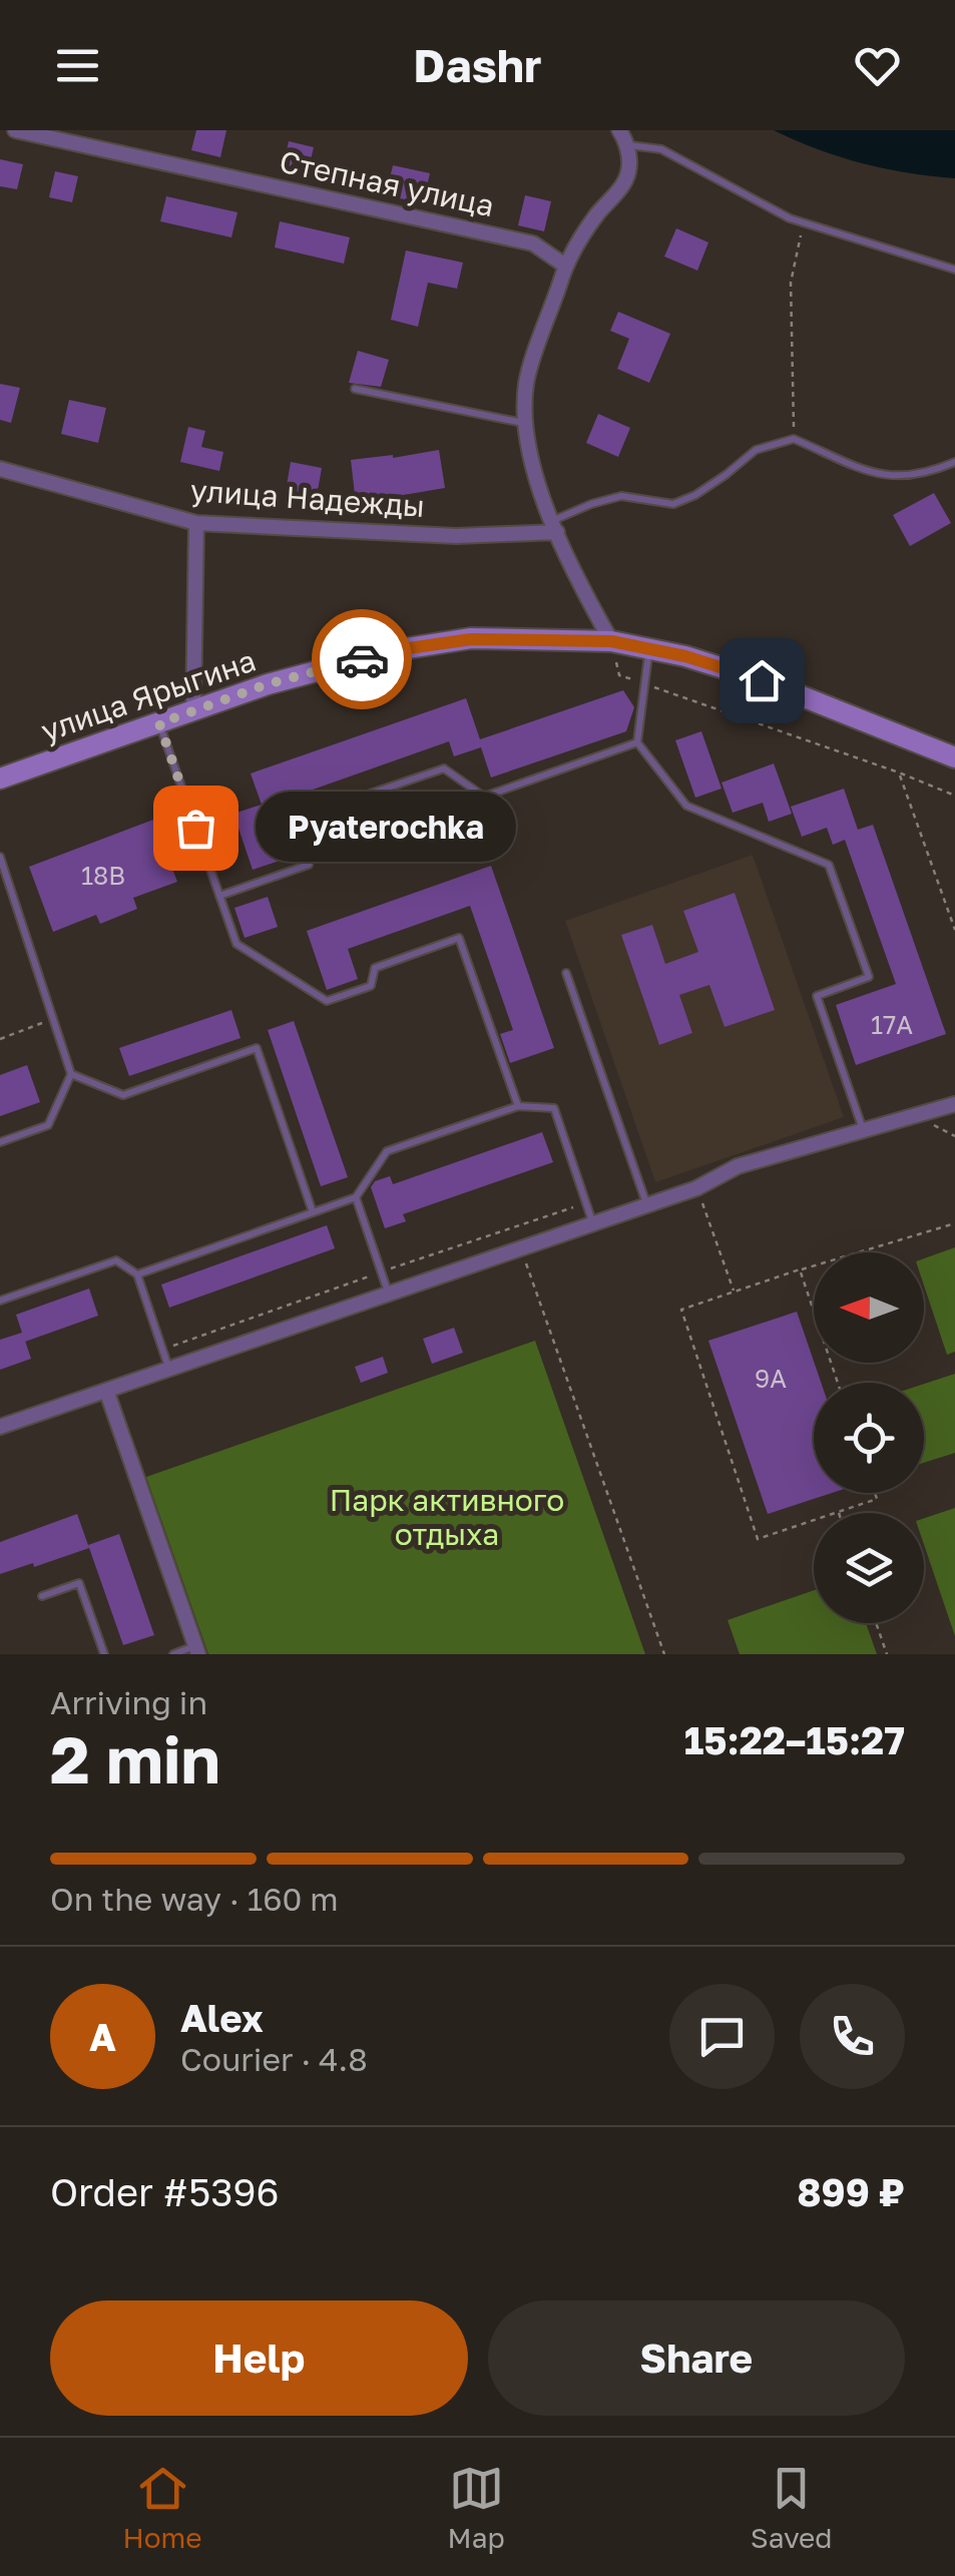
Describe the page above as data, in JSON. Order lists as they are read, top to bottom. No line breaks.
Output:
{"streets":{"street":["Степная улица","улица Надежды","улица Ярыгина"]},"parks":["Парк активного отдыха"],"places":["Pyaterochka"],"house_numbers":["18В","17А","9А"],"north":"left","page":{"header":"Dashr","bubble":"Pyaterochka","heading":["2 min","Arriving in","15:22–15:27"],"panel":["Alex","Courier · 4.8","Order #5396","899 ₽"],"bar":"On the way · 160 m","round":"A","buttons":["Help","Share"],"tabs":["Home","Map","Saved"]}}
